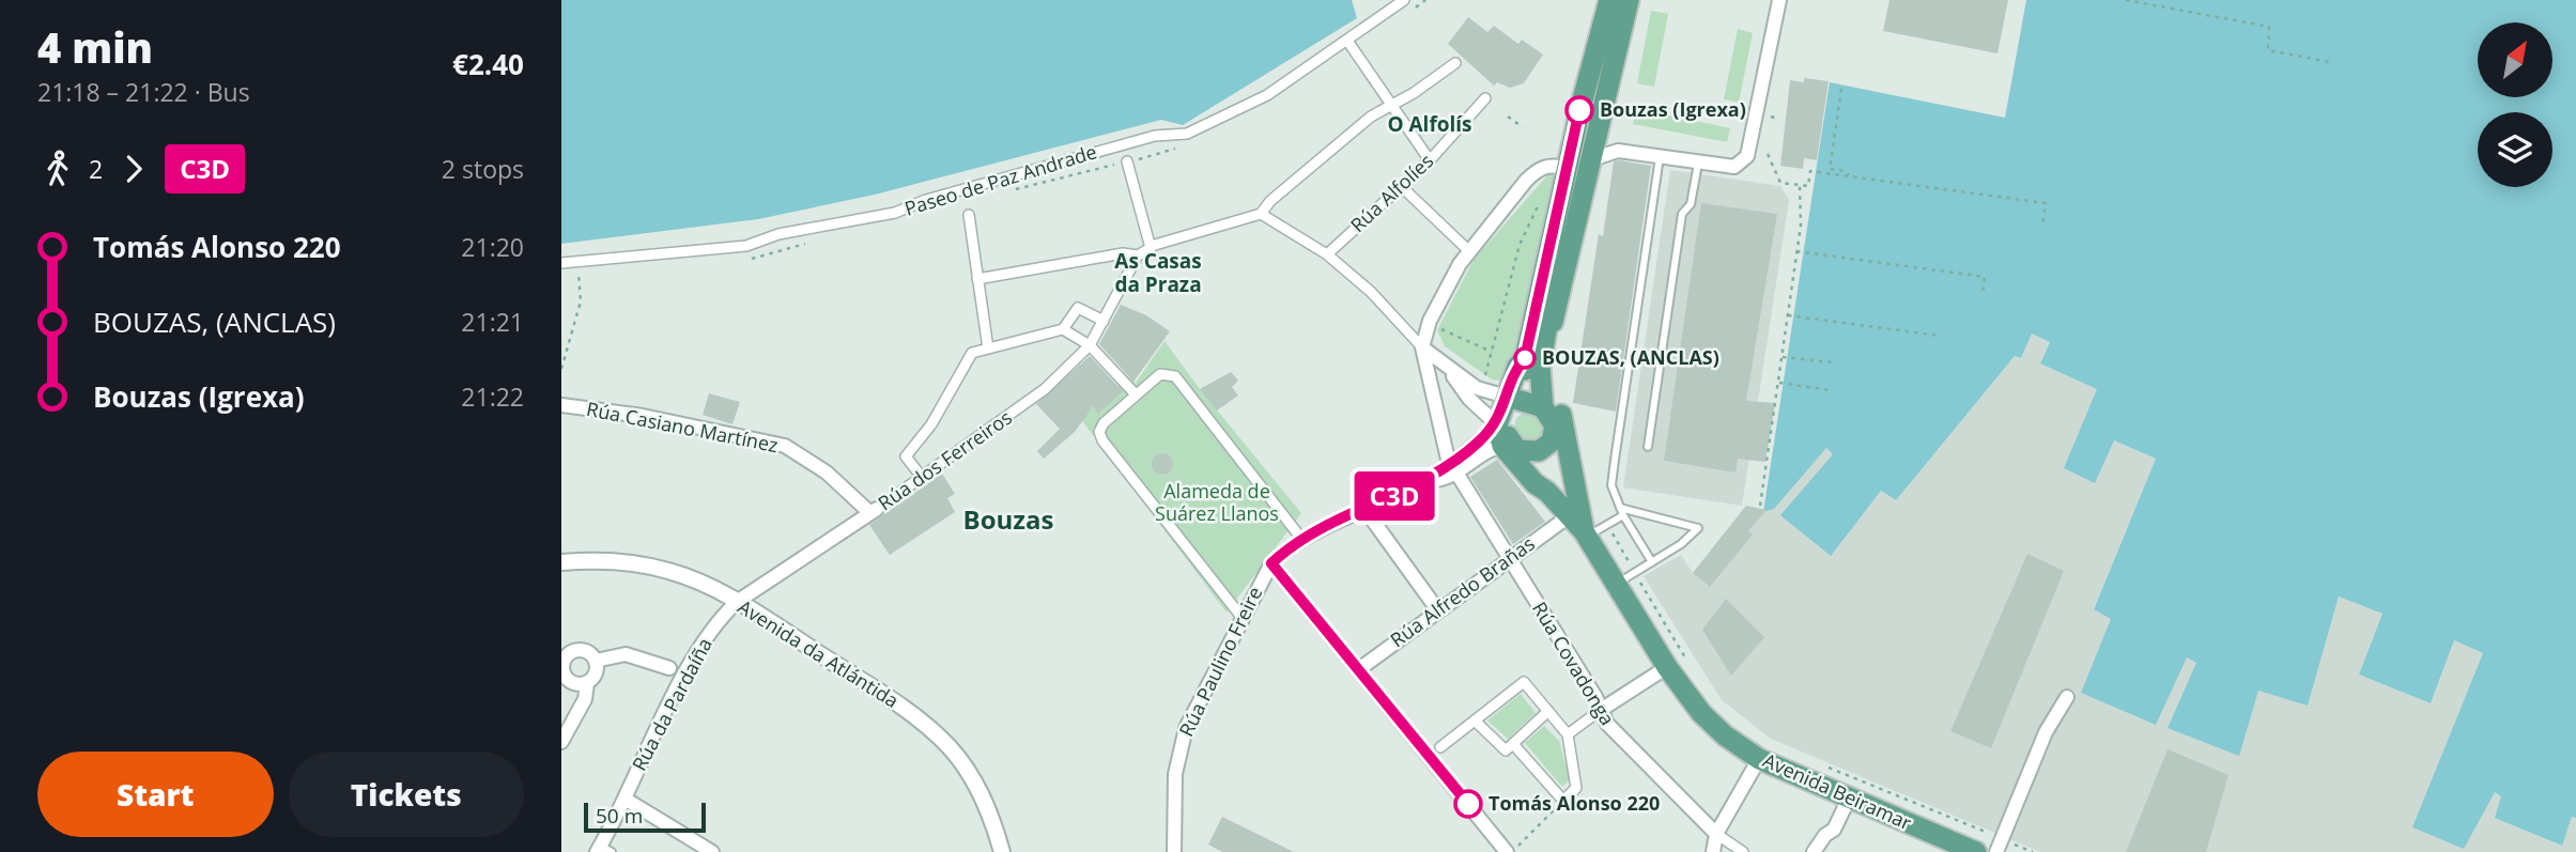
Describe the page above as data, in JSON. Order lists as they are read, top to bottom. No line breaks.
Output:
{"streets":{"main road":["Avenida Beiramar"],"street":["Paseo de Paz Andrade","Rúa Alfolíes","Rúa Casiano Martínez","Rúa dos Ferreiros","Rúa Alfredo Brañas","Avenida da Atlántida","Rúa Paulino Freire","Rúa Covadonga","Rúa da Pardaíña"]},"crossings":[["Rúa Casiano Martínez","Rúa dos Ferreiros"],["Rúa dos Ferreiros","Avenida da Atlántida"],["Rúa dos Ferreiros","Rúa da Pardaíña"],["Rúa Alfredo Brañas","Rúa Covadonga"],["Rúa Alfredo Brañas","Avenida Beiramar"],["Avenida da Atlántida","Rúa da Pardaíña"]],"districts":["O Alfolís","As Casas da Praza","Bouzas"],"parks":["Alameda de Suárez Llanos"],"places":["Bouzas (Igrexa)","BOUZAS, (ANCLAS)","Tomás Alonso 220"],"lines":["bus line C3D"],"scale_bar":"50 m","north":"top right","page":{"heading":["4 min","21:18 – 21:22 · Bus","€2.40"],"on_map":"C3D","legs":["2","C3D","2 stops"],"list":[{"name":"Tomás Alonso 220","value":"21:20"},{"name":"BOUZAS, (ANCLAS)","value":"21:21"},{"name":"Bouzas (Igrexa)","value":"21:22"}],"buttons":["Start","Tickets"],"scale":"50 m"}}
